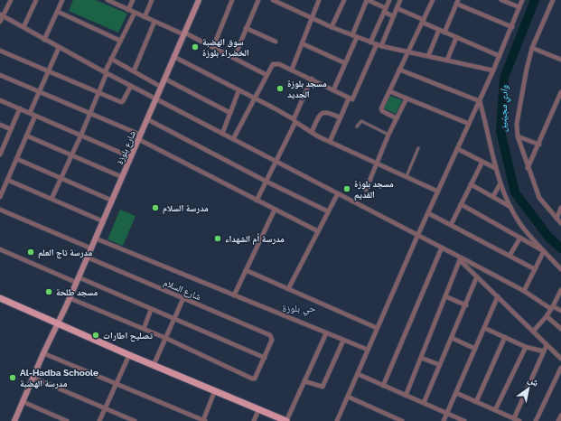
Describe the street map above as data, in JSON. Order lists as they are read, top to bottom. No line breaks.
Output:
{"streets":{"street":["شارع بلوزة","شارع السلام"]},"crossings":[["شارع بلوزة","شارع السلام"]],"districts":["حي بلوزة"],"water":["وادي مجينين"],"places":["سوق الهضبة الخضراء بلوزة","مسجد بلوزة الجديد","مسجد بلوزة القديم","مدرسة السلام","مدرسة أم الشهداء","مدرسة تاج العلم","مسجد طلحة","تصليح اطارات","Al-Hadba Schoole مدرسة الهضبة"],"north":"top right"}
